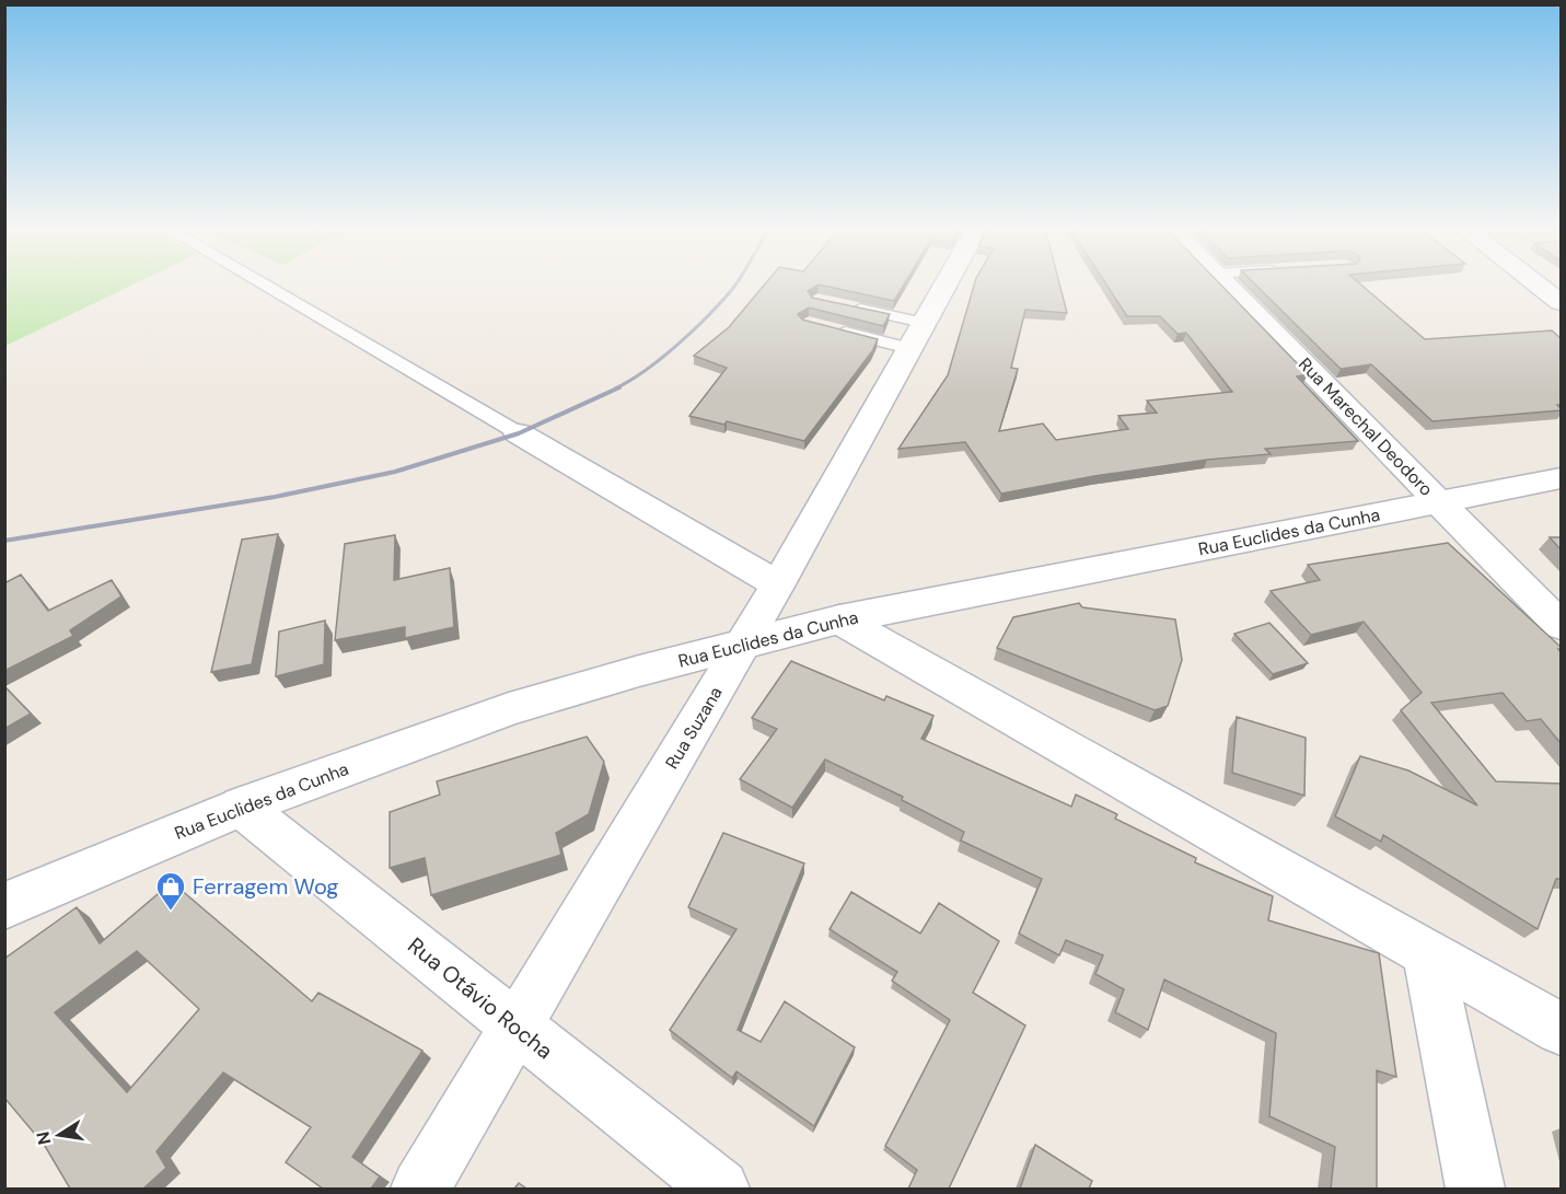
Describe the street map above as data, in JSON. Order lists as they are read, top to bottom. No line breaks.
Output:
{"streets":{"street":["Rua Marechal Deodoro","Rua Euclides da Cunha","Rua Suzana","Rua Otávio Rocha"]},"crossings":[["Rua Marechal Deodoro","Rua Euclides da Cunha"],["Rua Euclides da Cunha","Rua Suzana"],["Rua Euclides da Cunha","Rua Otávio Rocha"],["Rua Suzana","Rua Otávio Rocha"]],"places":{"shop":["Ferragem Wog"]},"north":"left"}
